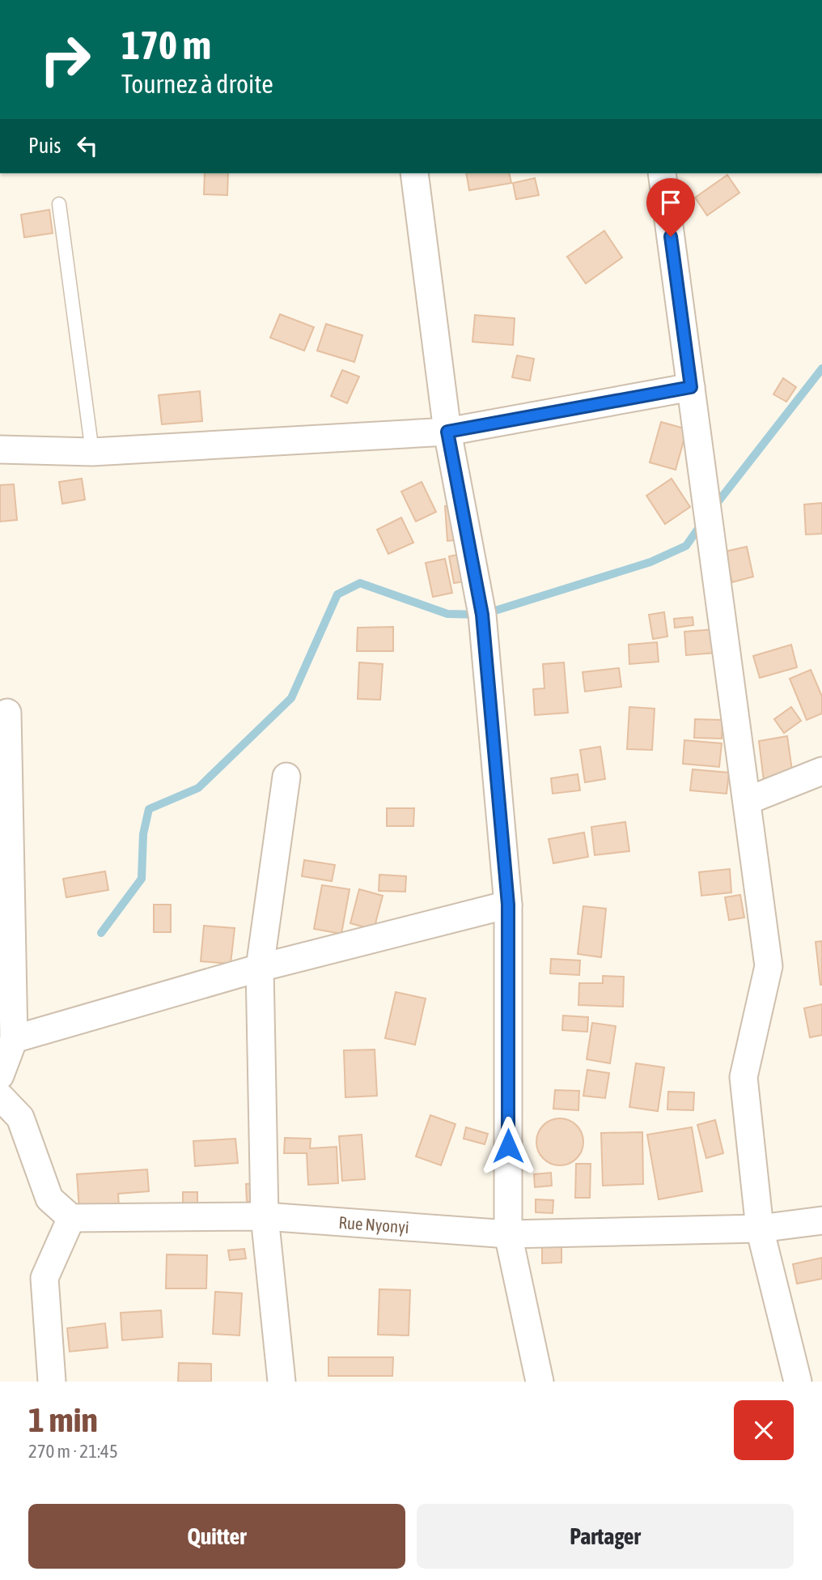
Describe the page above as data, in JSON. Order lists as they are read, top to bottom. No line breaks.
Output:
{"streets":{"street":["Rue Nyonyi"]},"page":{"turn":["170 m","Tournez à droite"],"then":"Puis","heading":["1 min","270 m · 21:45"],"buttons":["Quitter","Partager"]}}
